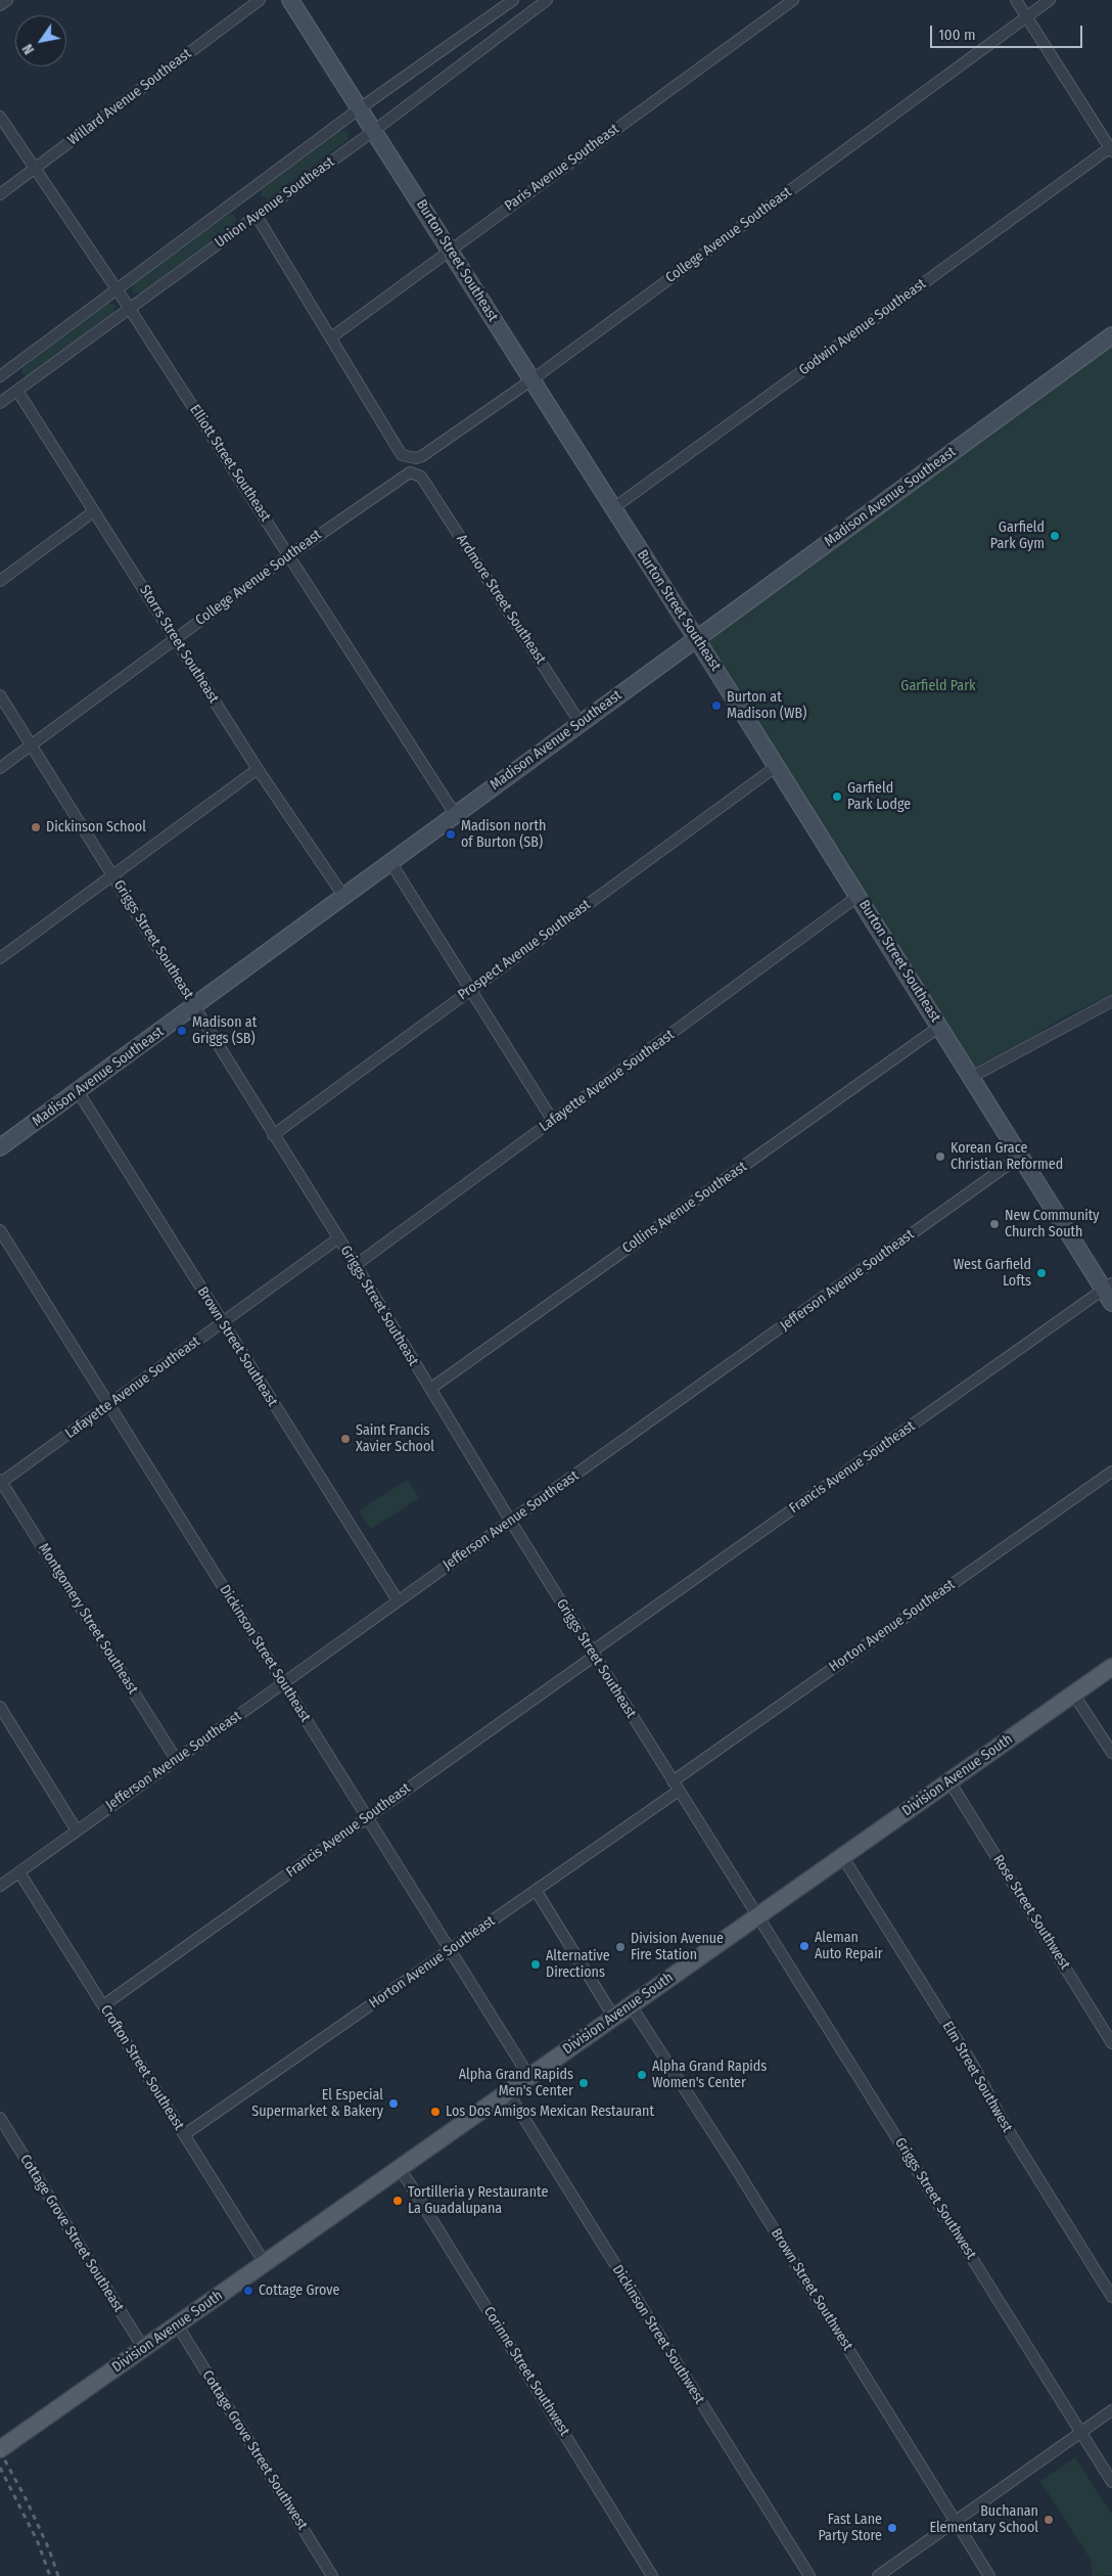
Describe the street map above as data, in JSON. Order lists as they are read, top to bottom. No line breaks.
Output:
{"streets":{"main road":["Burton Street Southeast","Madison Avenue Southeast","Division Avenue South"],"street":["Willard Avenue Southeast","Paris Avenue Southeast","Union Avenue Southeast","College Avenue Southeast","Godwin Avenue Southeast","Elliott Street Southeast","Ardmore Street Southeast","Storrs Street Southeast","Griggs Street Southeast","Prospect Avenue Southeast","Lafayette Avenue Southeast","Collins Avenue Southeast","Jefferson Avenue Southeast","Brown Street Southeast","Francis Avenue Southeast","Montgomery Street Southeast","Horton Avenue Southeast","Dickinson Street Southeast","Rose Street Southwest","Crofton Street Southeast","Elm Street Southwest","Griggs Street Southwest","Cottage Grove Street Southeast","Brown Street Southwest","Dickinson Street Southwest","Corinne Street Southwest","Cottage Grove Street Southwest"]},"crossings":[["Willard Avenue Southeast","Elliott Street Southeast"],["Paris Avenue Southeast","College Avenue Southeast"],["Paris Avenue Southeast","Burton Street Southeast"],["Union Avenue Southeast","Burton Street Southeast"],["Union Avenue Southeast","Elliott Street Southeast"],["Union Avenue Southeast","Storrs Street Southeast"],["College Avenue Southeast","Burton Street Southeast"],["College Avenue Southeast","Elliott Street Southeast"],["College Avenue Southeast","Ardmore Street Southeast"],["College Avenue Southeast","Storrs Street Southeast"],["College Avenue Southeast","Griggs Street Southeast"],["Burton Street Southeast","Godwin Avenue Southeast"],["Burton Street Southeast","Madison Avenue Southeast"],["Burton Street Southeast","Prospect Avenue Southeast"],["Burton Street Southeast","Lafayette Avenue Southeast"],["Burton Street Southeast","Collins Avenue Southeast"],["Burton Street Southeast","Jefferson Avenue Southeast"],["Burton Street Southeast","Francis Avenue Southeast"],["Elliott Street Southeast","Madison Avenue Southeast"],["Madison Avenue Southeast","Ardmore Street Southeast"],["Madison Avenue Southeast","Storrs Street Southeast"],["Madison Avenue Southeast","Griggs Street Southeast"],["Madison Avenue Southeast","Brown Street Southeast"],["Griggs Street Southeast","Prospect Avenue Southeast"],["Griggs Street Southeast","Lafayette Avenue Southeast"],["Griggs Street Southeast","Collins Avenue Southeast"],["Griggs Street Southeast","Jefferson Avenue Southeast"],["Griggs Street Southeast","Francis Avenue Southeast"],["Griggs Street Southeast","Horton Avenue Southeast"],["Griggs Street Southeast","Division Avenue South"],["Griggs Street Southeast","Griggs Street Southwest"],["Lafayette Avenue Southeast","Brown Street Southeast"],["Lafayette Avenue Southeast","Montgomery Street Southeast"],["Lafayette Avenue Southeast","Dickinson Street Southeast"],["Jefferson Avenue Southeast","Brown Street Southeast"],["Jefferson Avenue Southeast","Montgomery Street Southeast"],["Jefferson Avenue Southeast","Dickinson Street Southeast"],["Jefferson Avenue Southeast","Crofton Street Southeast"],["Francis Avenue Southeast","Dickinson Street Southeast"],["Francis Avenue Southeast","Crofton Street Southeast"],["Horton Avenue Southeast","Dickinson Street Southeast"],["Horton Avenue Southeast","Crofton Street Southeast"],["Dickinson Street Southeast","Division Avenue South"],["Division Avenue South","Rose Street Southwest"],["Division Avenue South","Crofton Street Southeast"],["Division Avenue South","Elm Street Southwest"],["Division Avenue South","Griggs Street Southwest"],["Division Avenue South","Cottage Grove Street Southeast"],["Division Avenue South","Brown Street Southwest"],["Division Avenue South","Dickinson Street Southwest"],["Division Avenue South","Corinne Street Southwest"],["Division Avenue South","Cottage Grove Street Southwest"]],"parks":["Garfield Park"],"places":["Garfield Park Gym","Burton at Madison (WB)","Garfield Park Lodge","Dickinson School","Madison north of Burton (SB)","Madison at Griggs (SB)","Korean Grace Christian Reformed","New Community Church South","West Garfield Lofts","Saint Francis Xavier School","Aleman Auto Repair","Division Avenue Fire Station","Alternative Directions","Alpha Grand Rapids Women's Center","Alpha Grand Rapids Men's Center","El Especial Supermarket & Bakery","Los Dos Amigos Mexican Restaurant","Tortilleria y Restaurante La Guadalupana","Cottage Grove","Buchanan Elementary School","Fast Lane Party Store"],"scale_bar":"100 m","north":"bottom left"}
